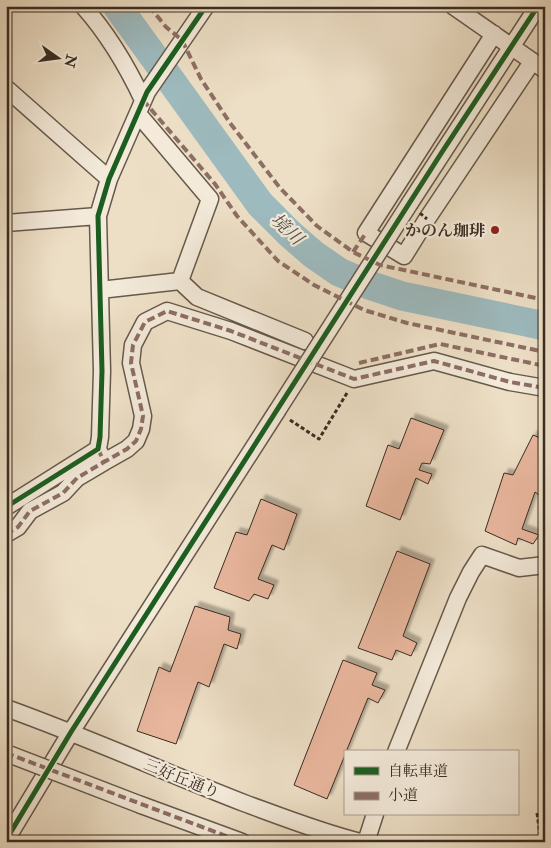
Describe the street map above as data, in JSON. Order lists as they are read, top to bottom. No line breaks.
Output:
{"streets":{"street":["三好丘通り"]},"water":["境川"],"places":["かのん珈琲"],"legend":["自転車道","小道"],"north":"right"}
